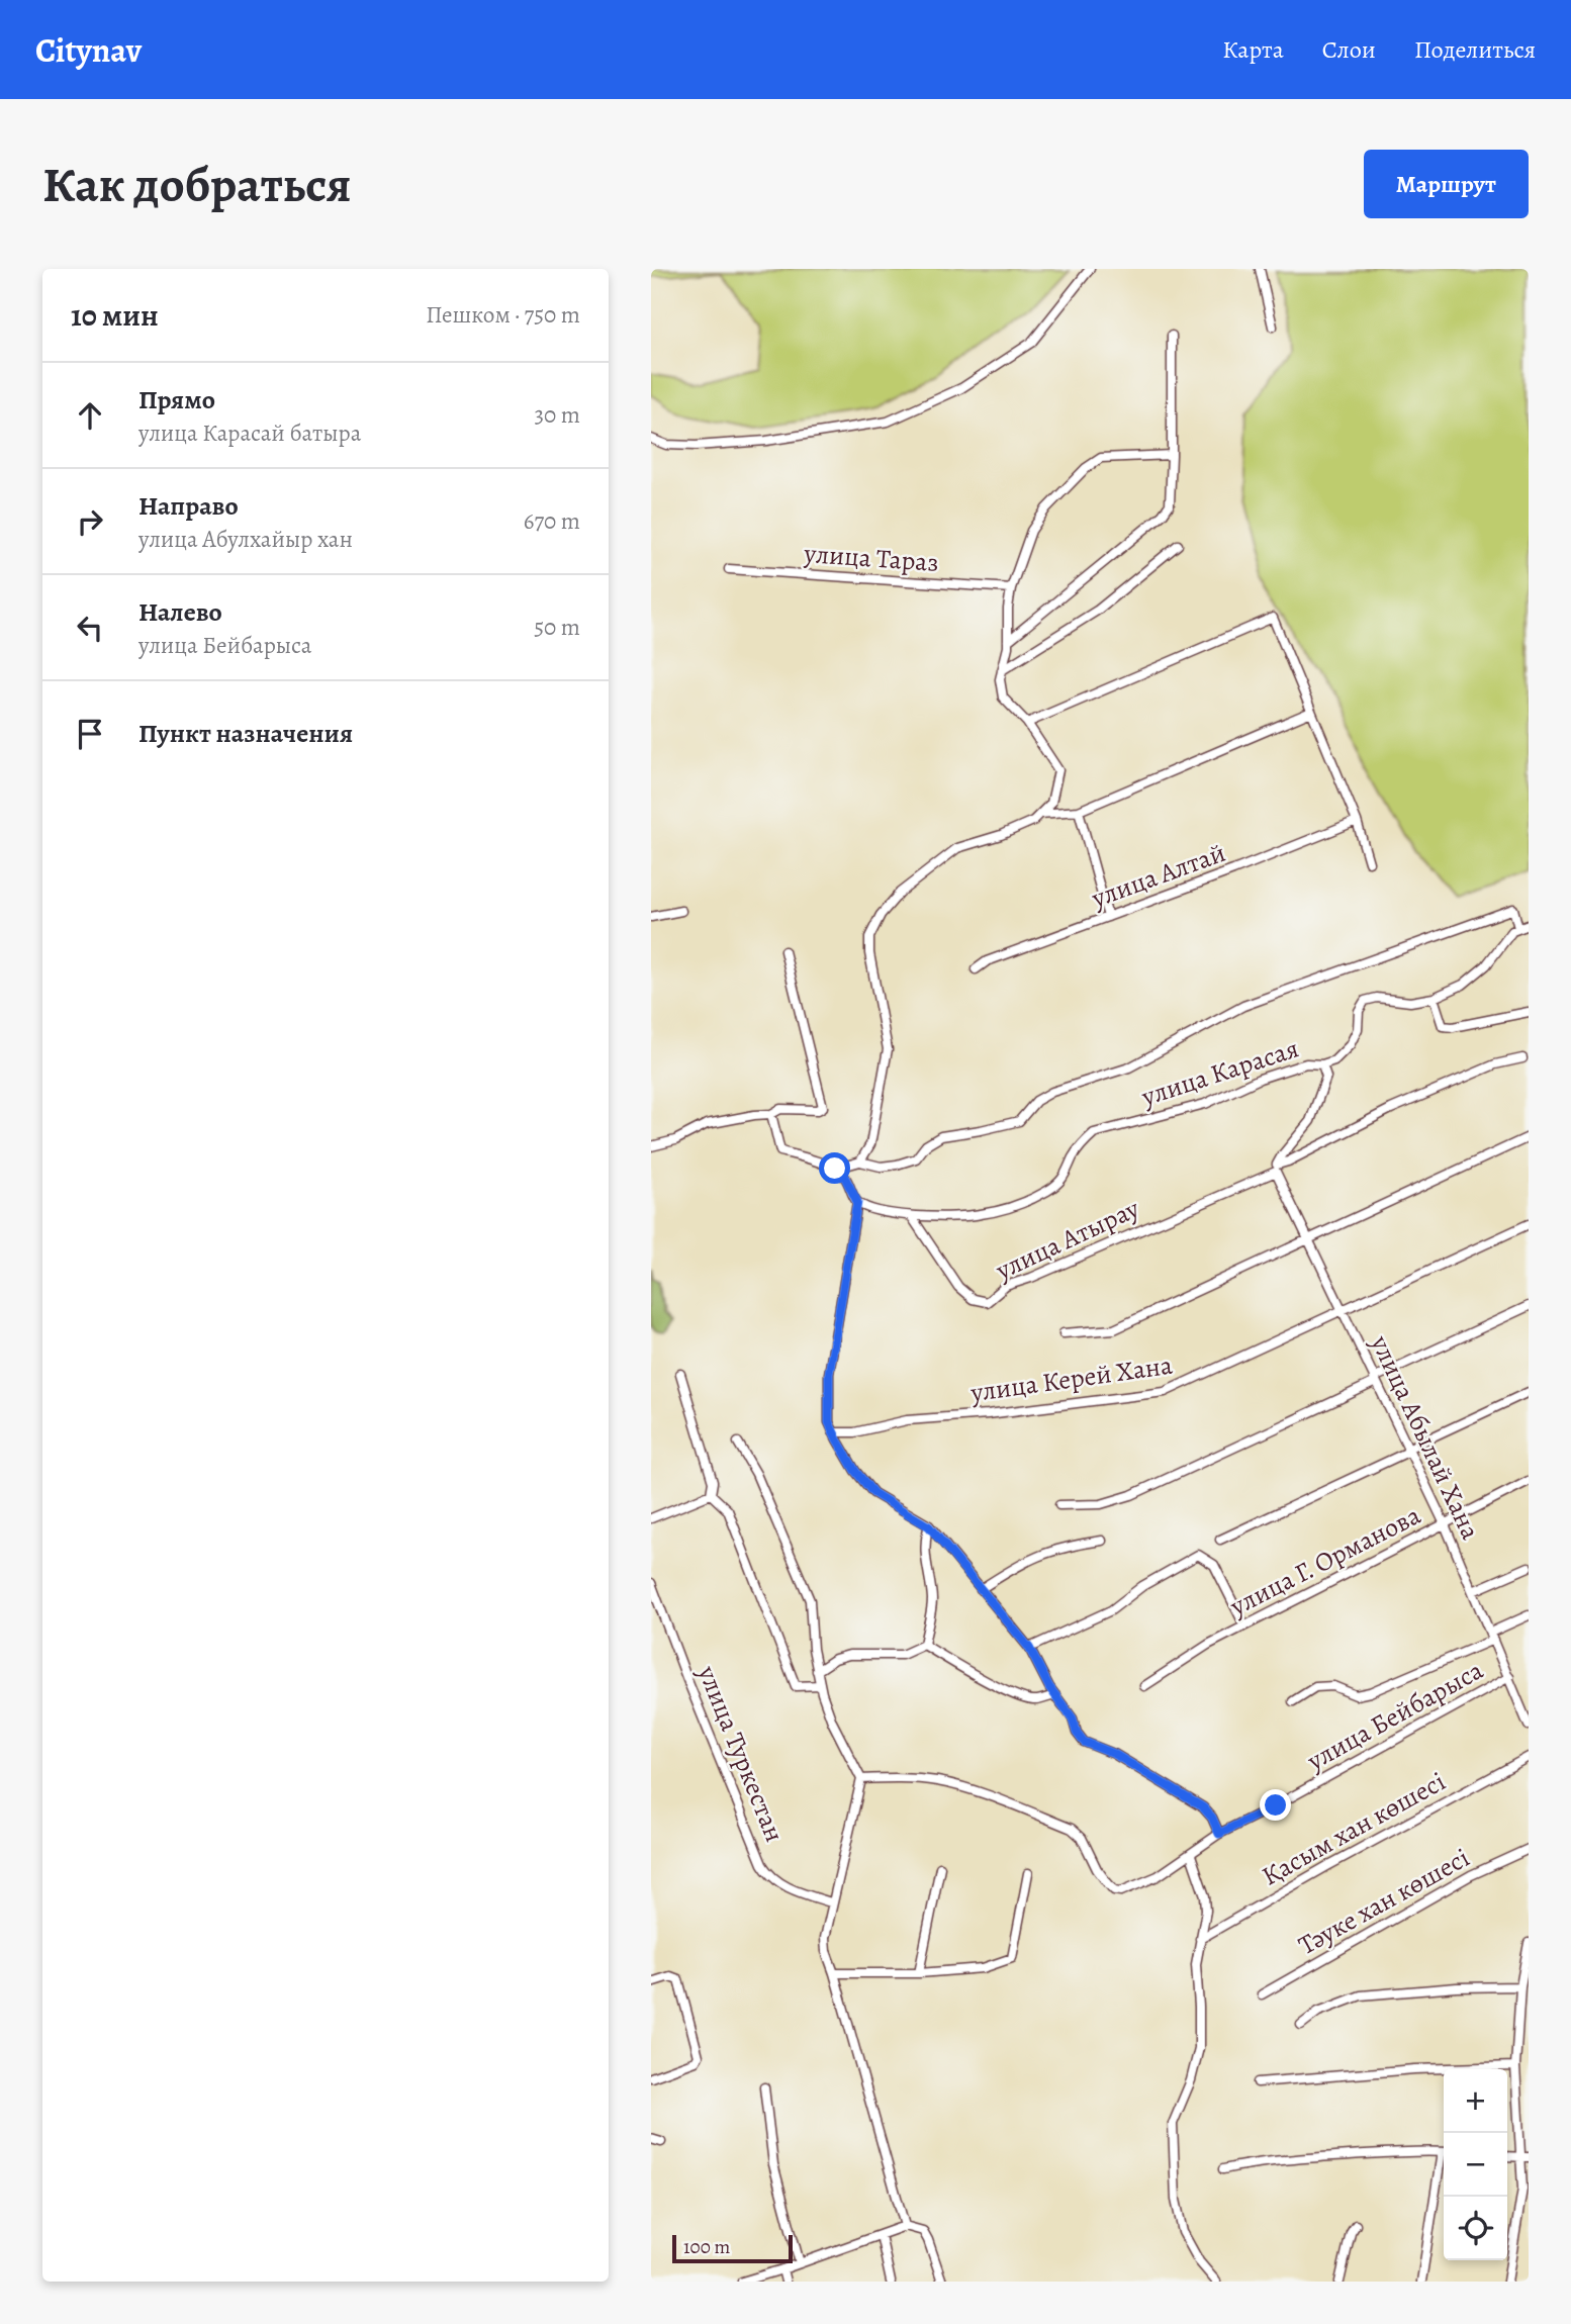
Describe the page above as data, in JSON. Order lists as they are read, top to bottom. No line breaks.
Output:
{"streets":{"street":["улица Тараз","улица Алтай","улица Карасая","улица Атырау","улица Керей Хана","улица Абылай Хана","улица Г. Орманова","улица Бейбарыса","улица Туркестан","Қасым хан көшесі","Тәуке хан көшесі"]},"crossings":[["улица Карасая","улица Атырау"],["улица Атырау","улица Абылай Хана"],["улица Керей Хана","улица Абылай Хана"],["улица Абылай Хана","улица Г. Орманова"],["улица Абылай Хана","улица Бейбарыса"]],"scale_bar":"100 m","page":{"header":"Citynav","nav":["Карта","Слои","Поделиться"],"buttons":"Маршрут","title":"Как добраться","heading":["10 мин","Пешком · 750 m"],"list":[["Прямо","улица Карасай батыра","30 m"],["Направо","улица Абулхайыр хан","670 m"],["Налево","улица Бейбарыса","50 m"],"Пункт назначения"],"map_buttons":["+","−"],"scale":"100 m"}}
